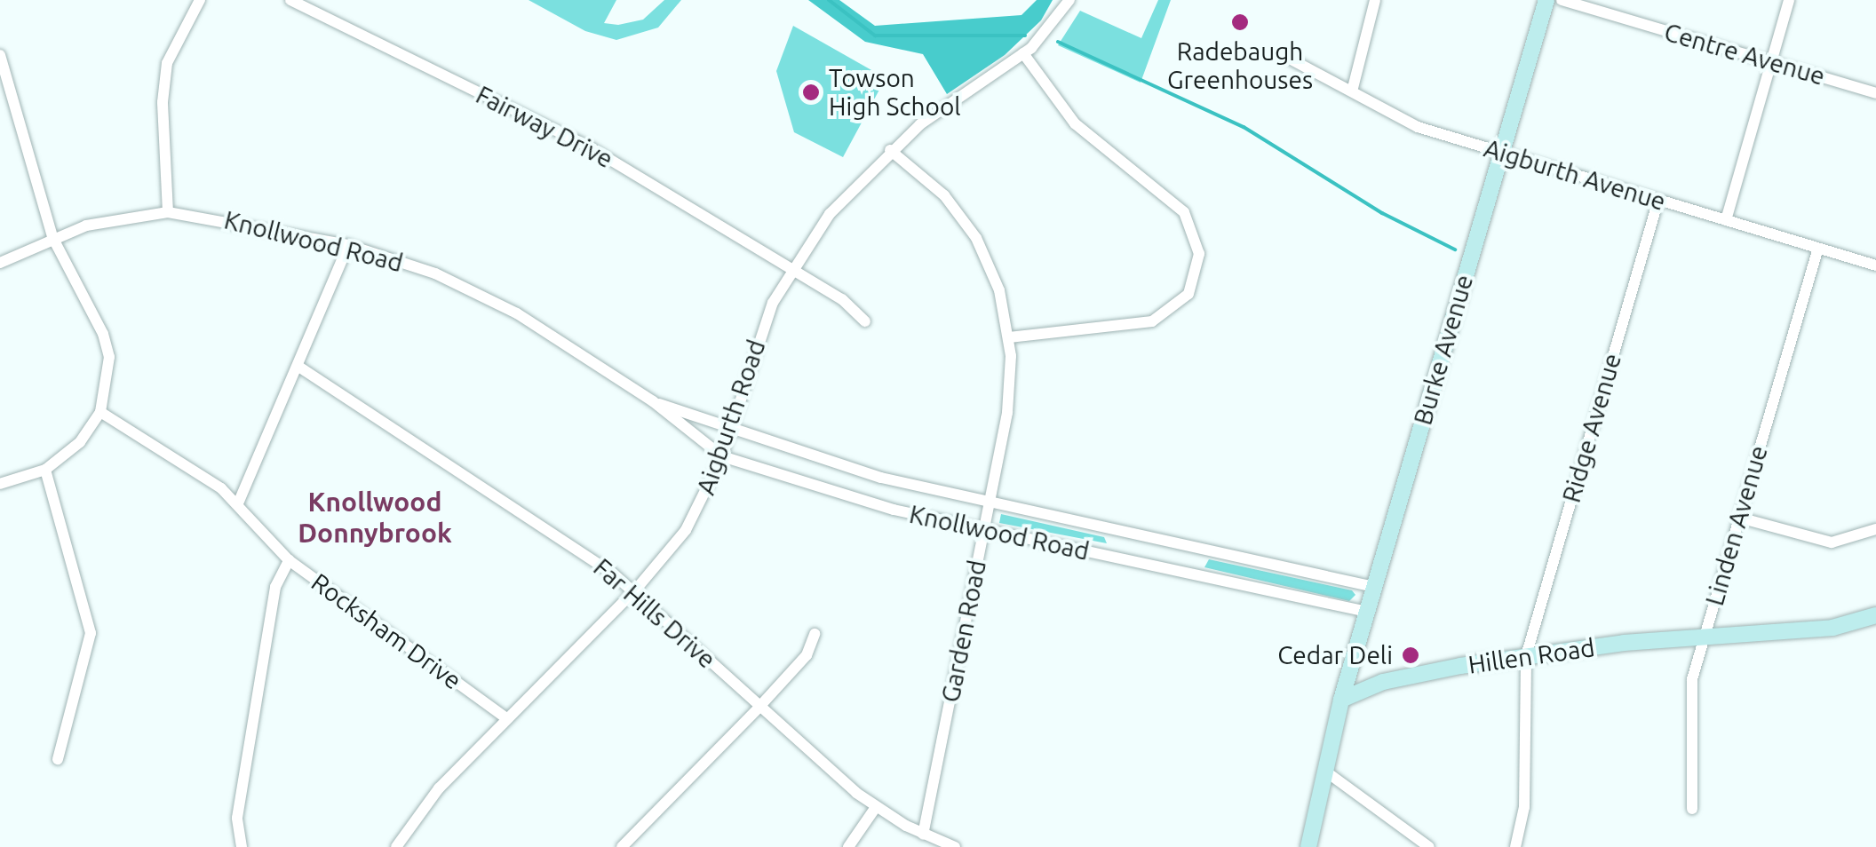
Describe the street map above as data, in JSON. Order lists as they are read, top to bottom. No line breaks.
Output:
{"streets":{"street":["Centre Avenue","Fairway Drive","Aigburth Avenue","Knollwood Road","Burke Avenue","Aigburth Road","Ridge Avenue","Linden Avenue","Far Hills Drive","Rocksham Drive","Garden Road","Hillen Road"]},"crossings":[["Fairway Drive","Aigburth Road"],["Aigburth Avenue","Burke Avenue"],["Aigburth Avenue","Ridge Avenue"],["Aigburth Avenue","Linden Avenue"],["Knollwood Road","Burke Avenue"],["Knollwood Road","Aigburth Road"],["Knollwood Road","Garden Road"],["Burke Avenue","Hillen Road"],["Aigburth Road","Far Hills Drive"],["Aigburth Road","Rocksham Drive"],["Aigburth Road","Garden Road"],["Ridge Avenue","Hillen Road"],["Linden Avenue","Hillen Road"],["Far Hills Drive","Garden Road"]],"districts":["Knollwood Donnybrook"],"places":["Radebaugh Greenhouses","Towson High School","Cedar Deli"]}
